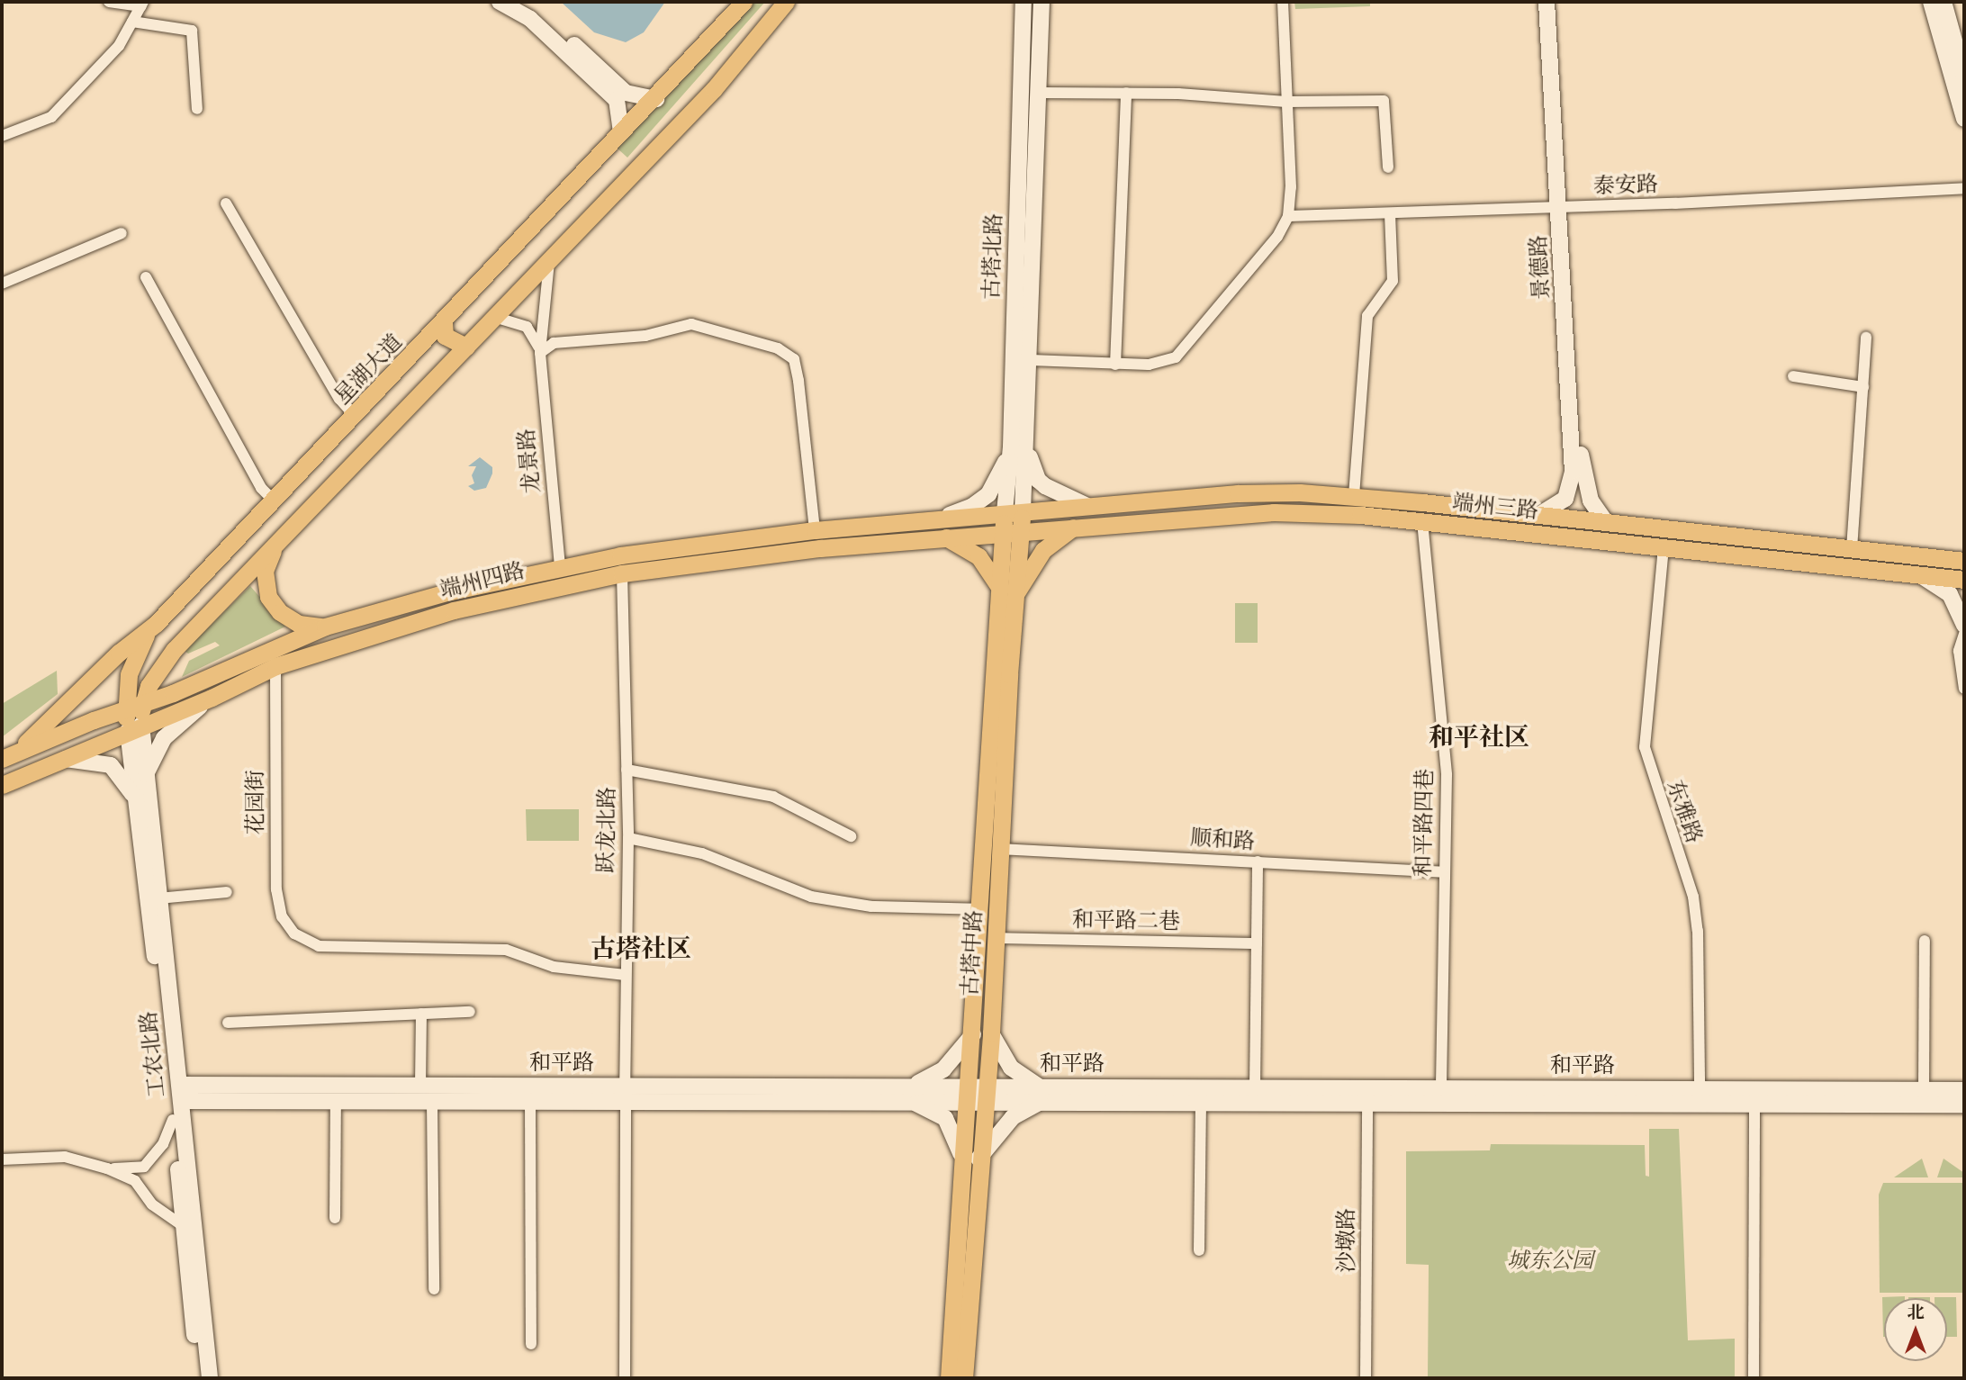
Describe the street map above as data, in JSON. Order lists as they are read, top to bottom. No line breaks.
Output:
{"streets":{"main road":["古塔北路","景德路","星湖大道","端州三路","端州四路","古塔中路","工农北路","和平路"],"street":["泰安路","龙景路","花园街","东雅路","和平路四巷","跃龙北路","顺和路","和平路二巷","沙墩路"]},"crossings":[["泰安路","景德路"],["古塔北路","端州三路"],["古塔北路","端州四路"],["景德路","端州三路"],["星湖大道","端州四路"],["龙景路","端州四路"],["端州三路","端州四路"],["端州三路","东雅路"],["端州三路","和平路四巷"],["端州三路","古塔中路"],["端州四路","花园街"],["端州四路","跃龙北路"],["端州四路","古塔中路"],["端州四路","工农北路"],["花园街","跃龙北路"],["东雅路","和平路"],["和平路四巷","顺和路"],["和平路四巷","和平路"],["跃龙北路","和平路"],["顺和路","古塔中路"],["和平路二巷","古塔中路"],["古塔中路","和平路"],["工农北路","和平路"],["和平路","沙墩路"]],"districts":["和平社区","古塔社区"],"parks":["城东公园"],"north":"top"}
